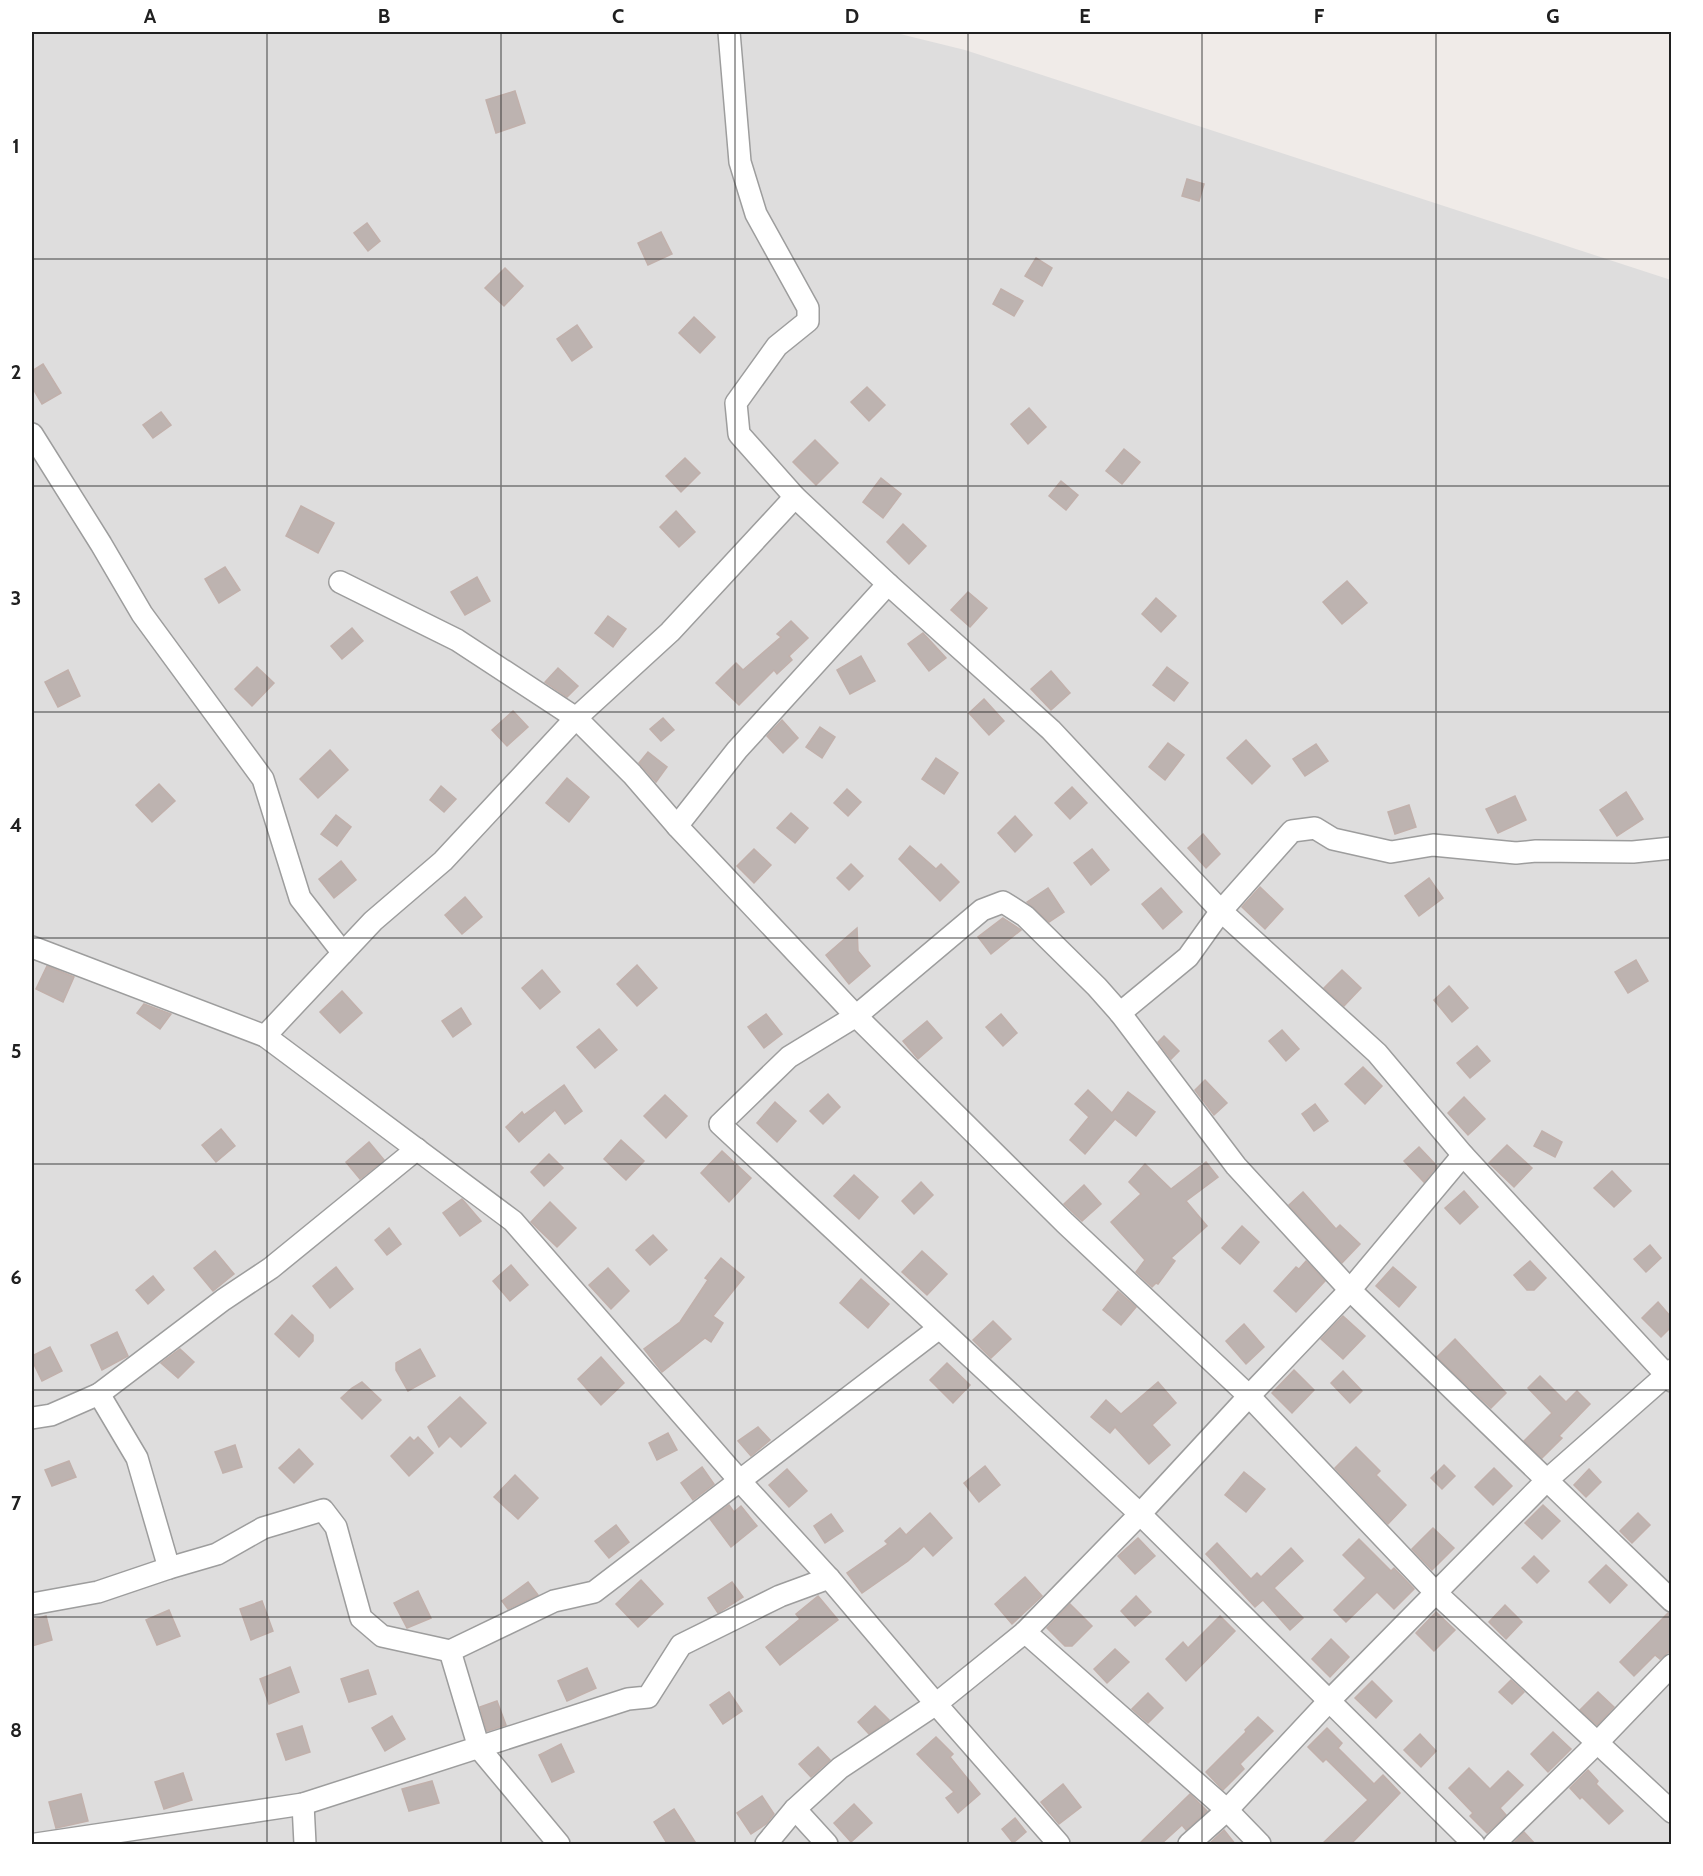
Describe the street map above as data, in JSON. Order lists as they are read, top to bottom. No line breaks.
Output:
{"grid":{"columns":["A","B","C","D","E","F","G"],"rows":["1","2","3","4","5","6","7","8"]}}
